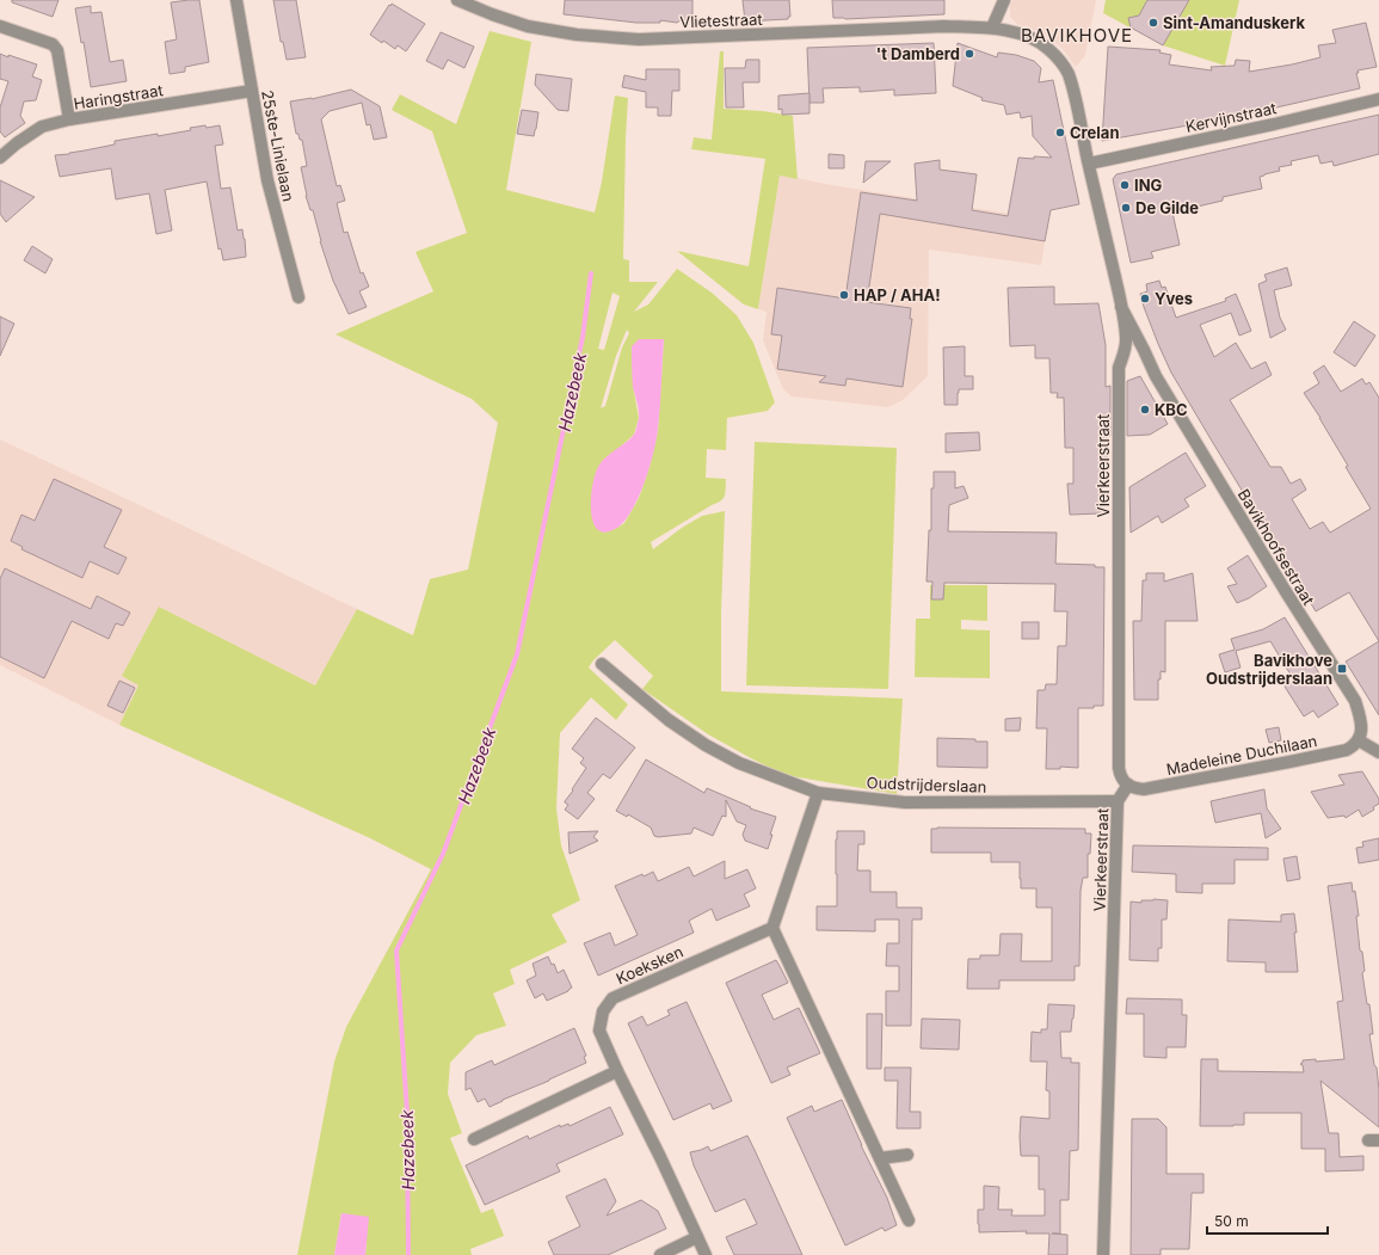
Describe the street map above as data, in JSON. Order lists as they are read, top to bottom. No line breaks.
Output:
{"streets":{"street":["Vlietestraat","Haringstraat","Kervijnstraat","25ste-Linielaan","Vierkeerstraat","Bavikhoofsestraat","Madeleine Duchilaan","Oudstrijderslaan","Koeksken"]},"crossings":[["Vlietestraat","Kervijnstraat"],["Vlietestraat","Vierkeerstraat"],["Vlietestraat","Bavikhoofsestraat"],["Haringstraat","25ste-Linielaan"],["Vierkeerstraat","Bavikhoofsestraat"],["Vierkeerstraat","Madeleine Duchilaan"],["Vierkeerstraat","Oudstrijderslaan"],["Bavikhoofsestraat","Madeleine Duchilaan"]],"districts":["BAVIKHOVE"],"water":["Hazebeek"],"places":{"other":["Sint-Amanduskerk","'t Damberd","Crelan","ING","De Gilde","HAP / AHA!","Yves","KBC"],"transit":["Bavikhove Oudstrijderslaan"]},"scale_bar":"50 m"}
